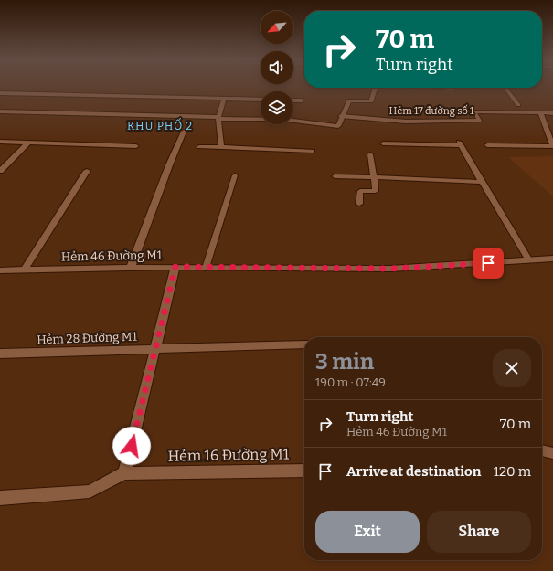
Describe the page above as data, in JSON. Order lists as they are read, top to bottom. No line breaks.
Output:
{"streets":{"street":["Hẻm 46 Đường M1","Hẻm 28 Đường M1","Hẻm 16 Đường M1"],"lane":["Hẻm 17 đường số 1"]},"districts":["KHU PHỐ 2"],"north":"bottom left","page":{"turn":["70 m","Turn right"],"heading":["3 min","190 m · 07:49"],"list":[{"name":"Turn right","note":"Hẻm 46 Đường M1","value":"70 m"},{"name":"Arrive at destination","value":"120 m"}],"buttons":["Exit","Share"]}}
